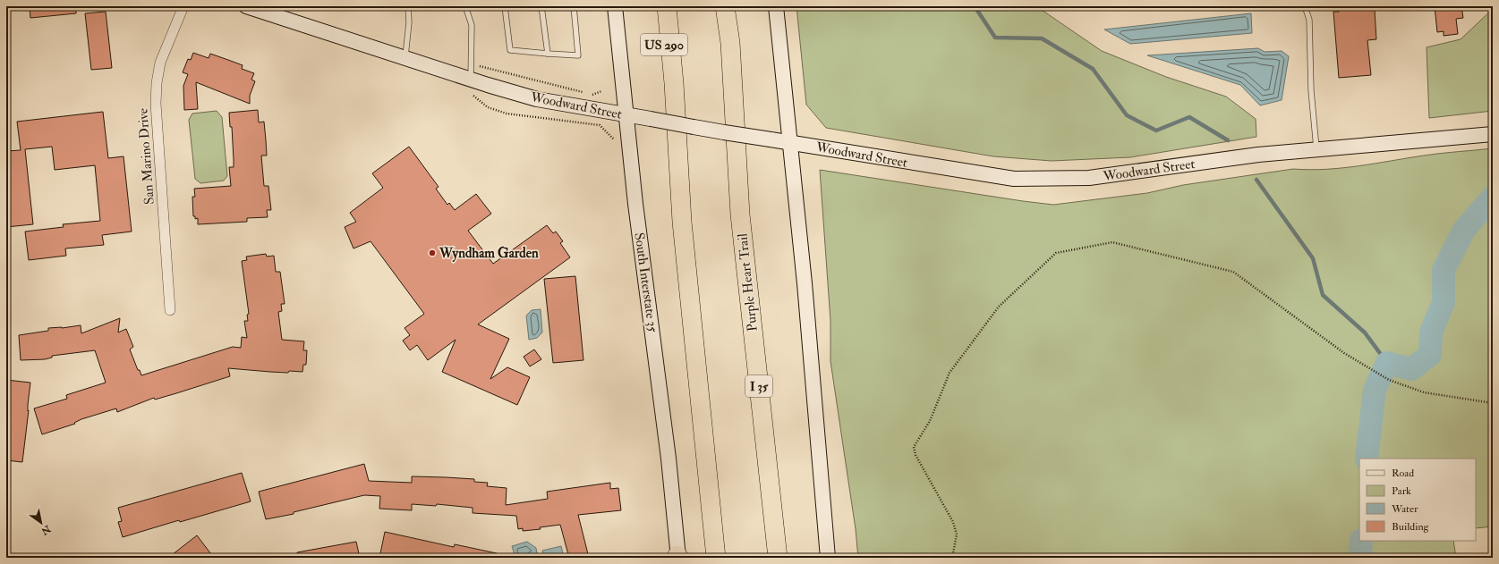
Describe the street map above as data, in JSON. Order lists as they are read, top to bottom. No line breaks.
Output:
{"streets":{"highway":["US 290","Purple Heart Trail","I 35"],"street":["Woodward Street","San Marino Drive","South Interstate 35"]},"crossings":[["Woodward Street","South Interstate 35"]],"places":["Wyndham Garden"],"legend":["Road","Park","Water","Building"],"north":"bottom right"}
